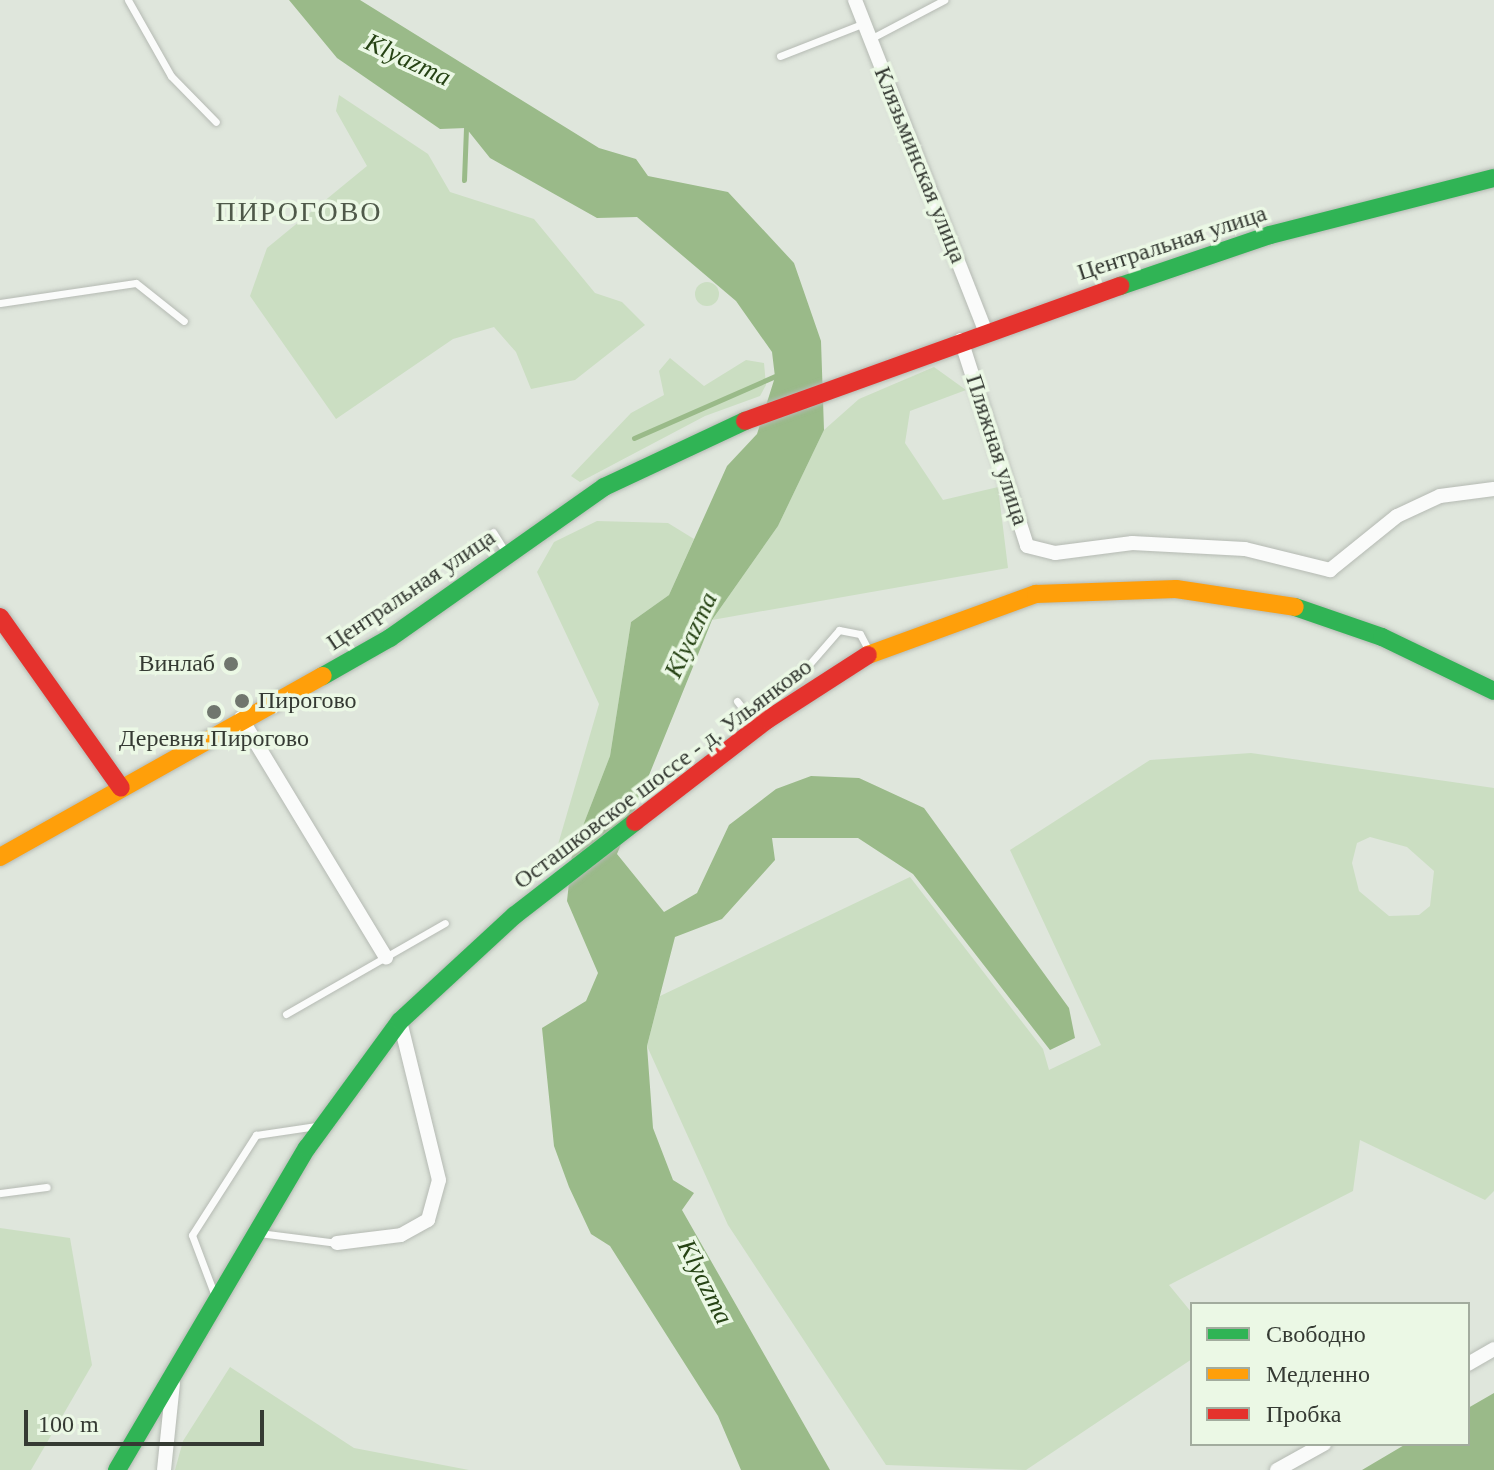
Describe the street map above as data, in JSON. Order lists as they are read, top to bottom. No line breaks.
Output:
{"streets":{"street":["Клязьминская улица","Центральная улица","Пляжная улица","Осташковское шоссе - д. Ульянково"]},"crossings":[["Клязьминская улица","Центральная улица"],["Центральная улица","Пляжная улица"]],"districts":["ПИРОГОВО"],"water":["Klyazma"],"places":["Винлаб","Пирогово","Деревня Пирогово"],"legend":["Свободно","Медленно","Пробка"],"scale_bar":"100 m"}
